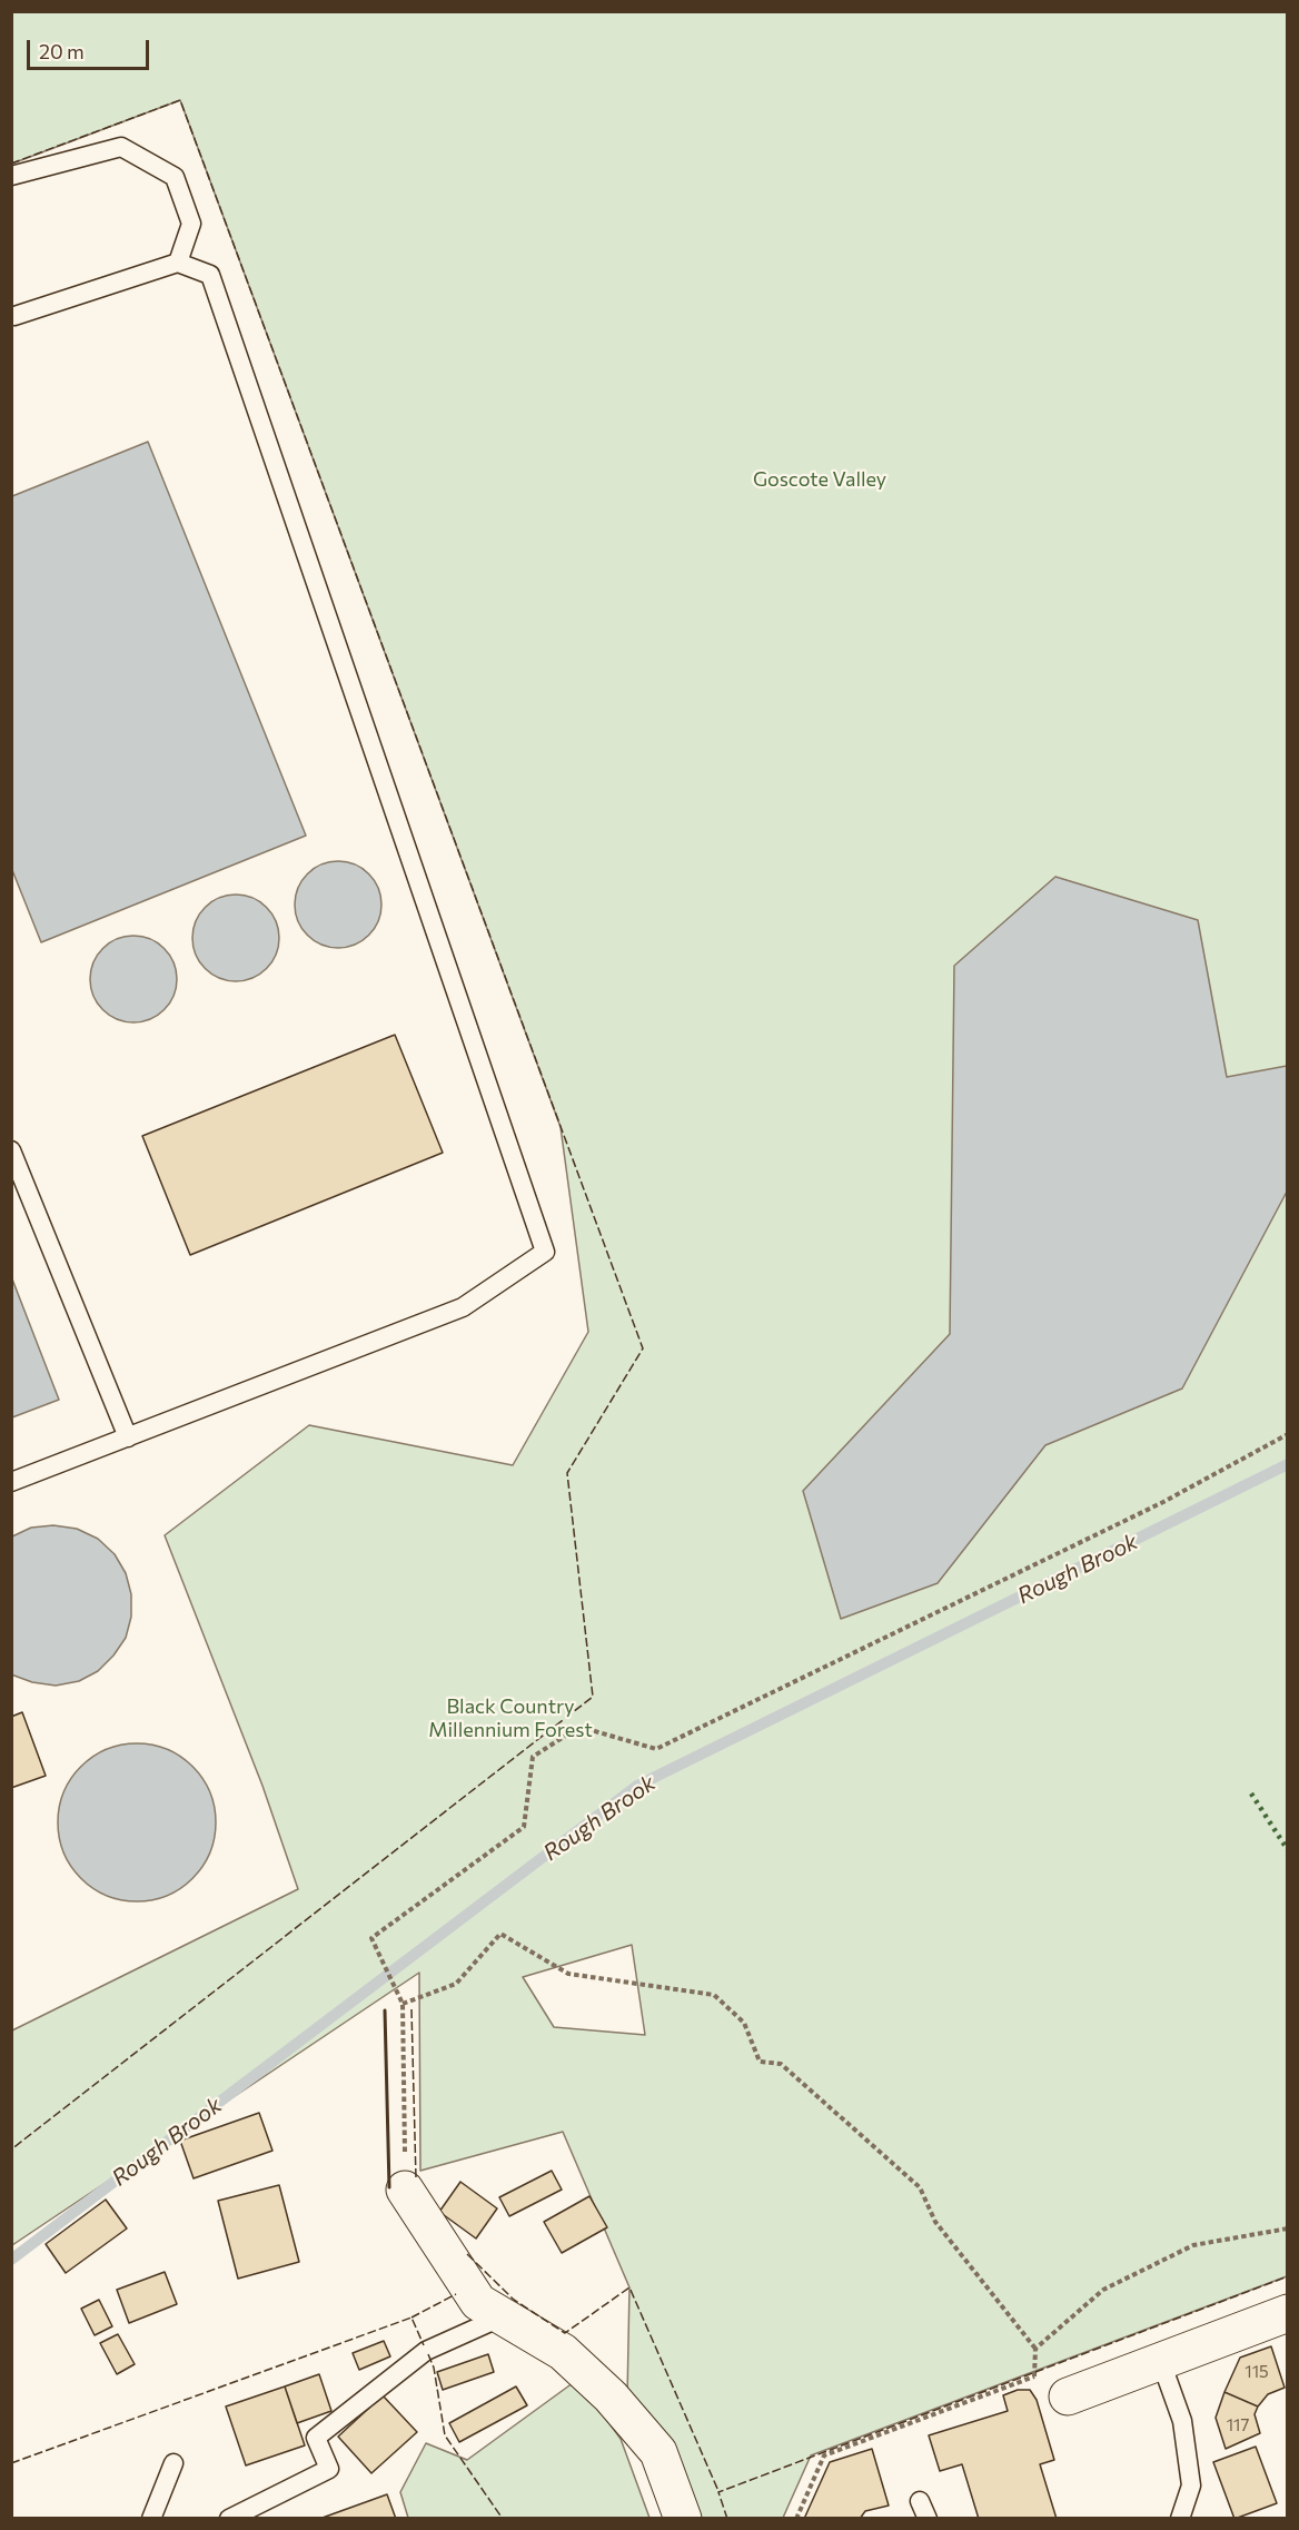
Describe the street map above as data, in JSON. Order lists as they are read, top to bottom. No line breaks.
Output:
{"water":["Rough Brook"],"parks":["Goscote Valley","Black Country Millennium Forest"],"house_numbers":["115","117"],"scale_bar":"20 m"}
